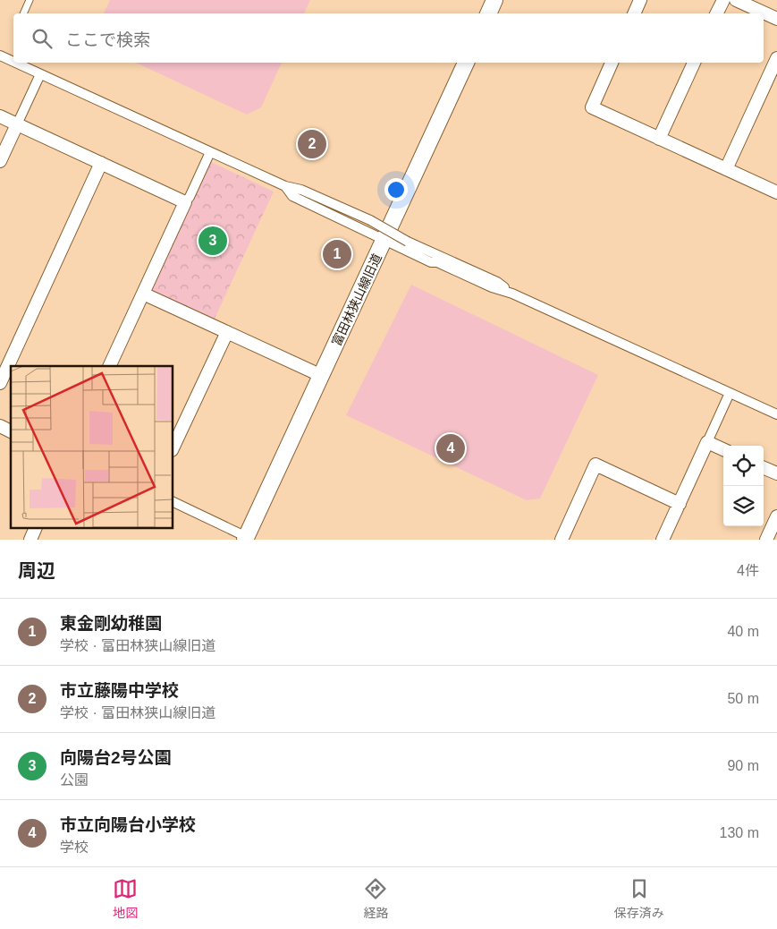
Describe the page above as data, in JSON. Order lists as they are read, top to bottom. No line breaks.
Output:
{"streets":{"street":["富田林狭山線旧道"]},"page":{"search":"ここで検索","pins":["2","3","1","4"],"heading":["周辺","4件"],"list":[{"mark":"1","name":"東金剛幼稚園","note":"学校 · 富田林狭山線旧道","value":"40 m"},{"mark":"2","name":"市立藤陽中学校","note":"学校 · 富田林狭山線旧道","value":"50 m"},{"mark":"3","name":"向陽台2号公園","note":"公園","value":"90 m"},{"mark":"4","name":"市立向陽台小学校","note":"学校","value":"130 m"}],"nav":["地図","経路","保存済み"]}}
